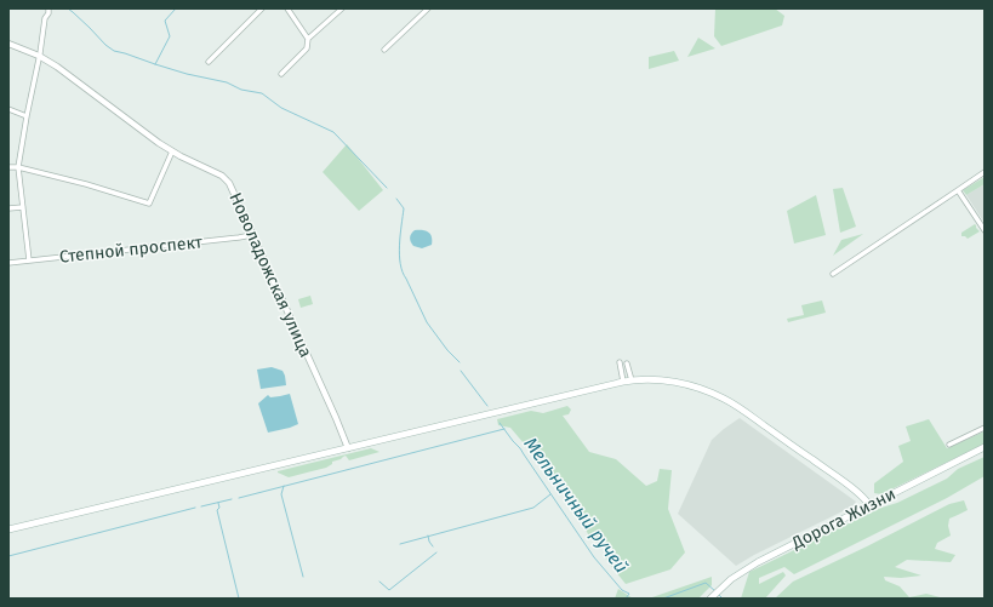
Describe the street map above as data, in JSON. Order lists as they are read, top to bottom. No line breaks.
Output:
{"streets":{"main road":["Дорога Жизни"],"street":["Степной проспект","Новоладожская улица"]},"crossings":[["Степной проспект","Новоладожская улица"]],"water":["Мельничный ручей"]}
